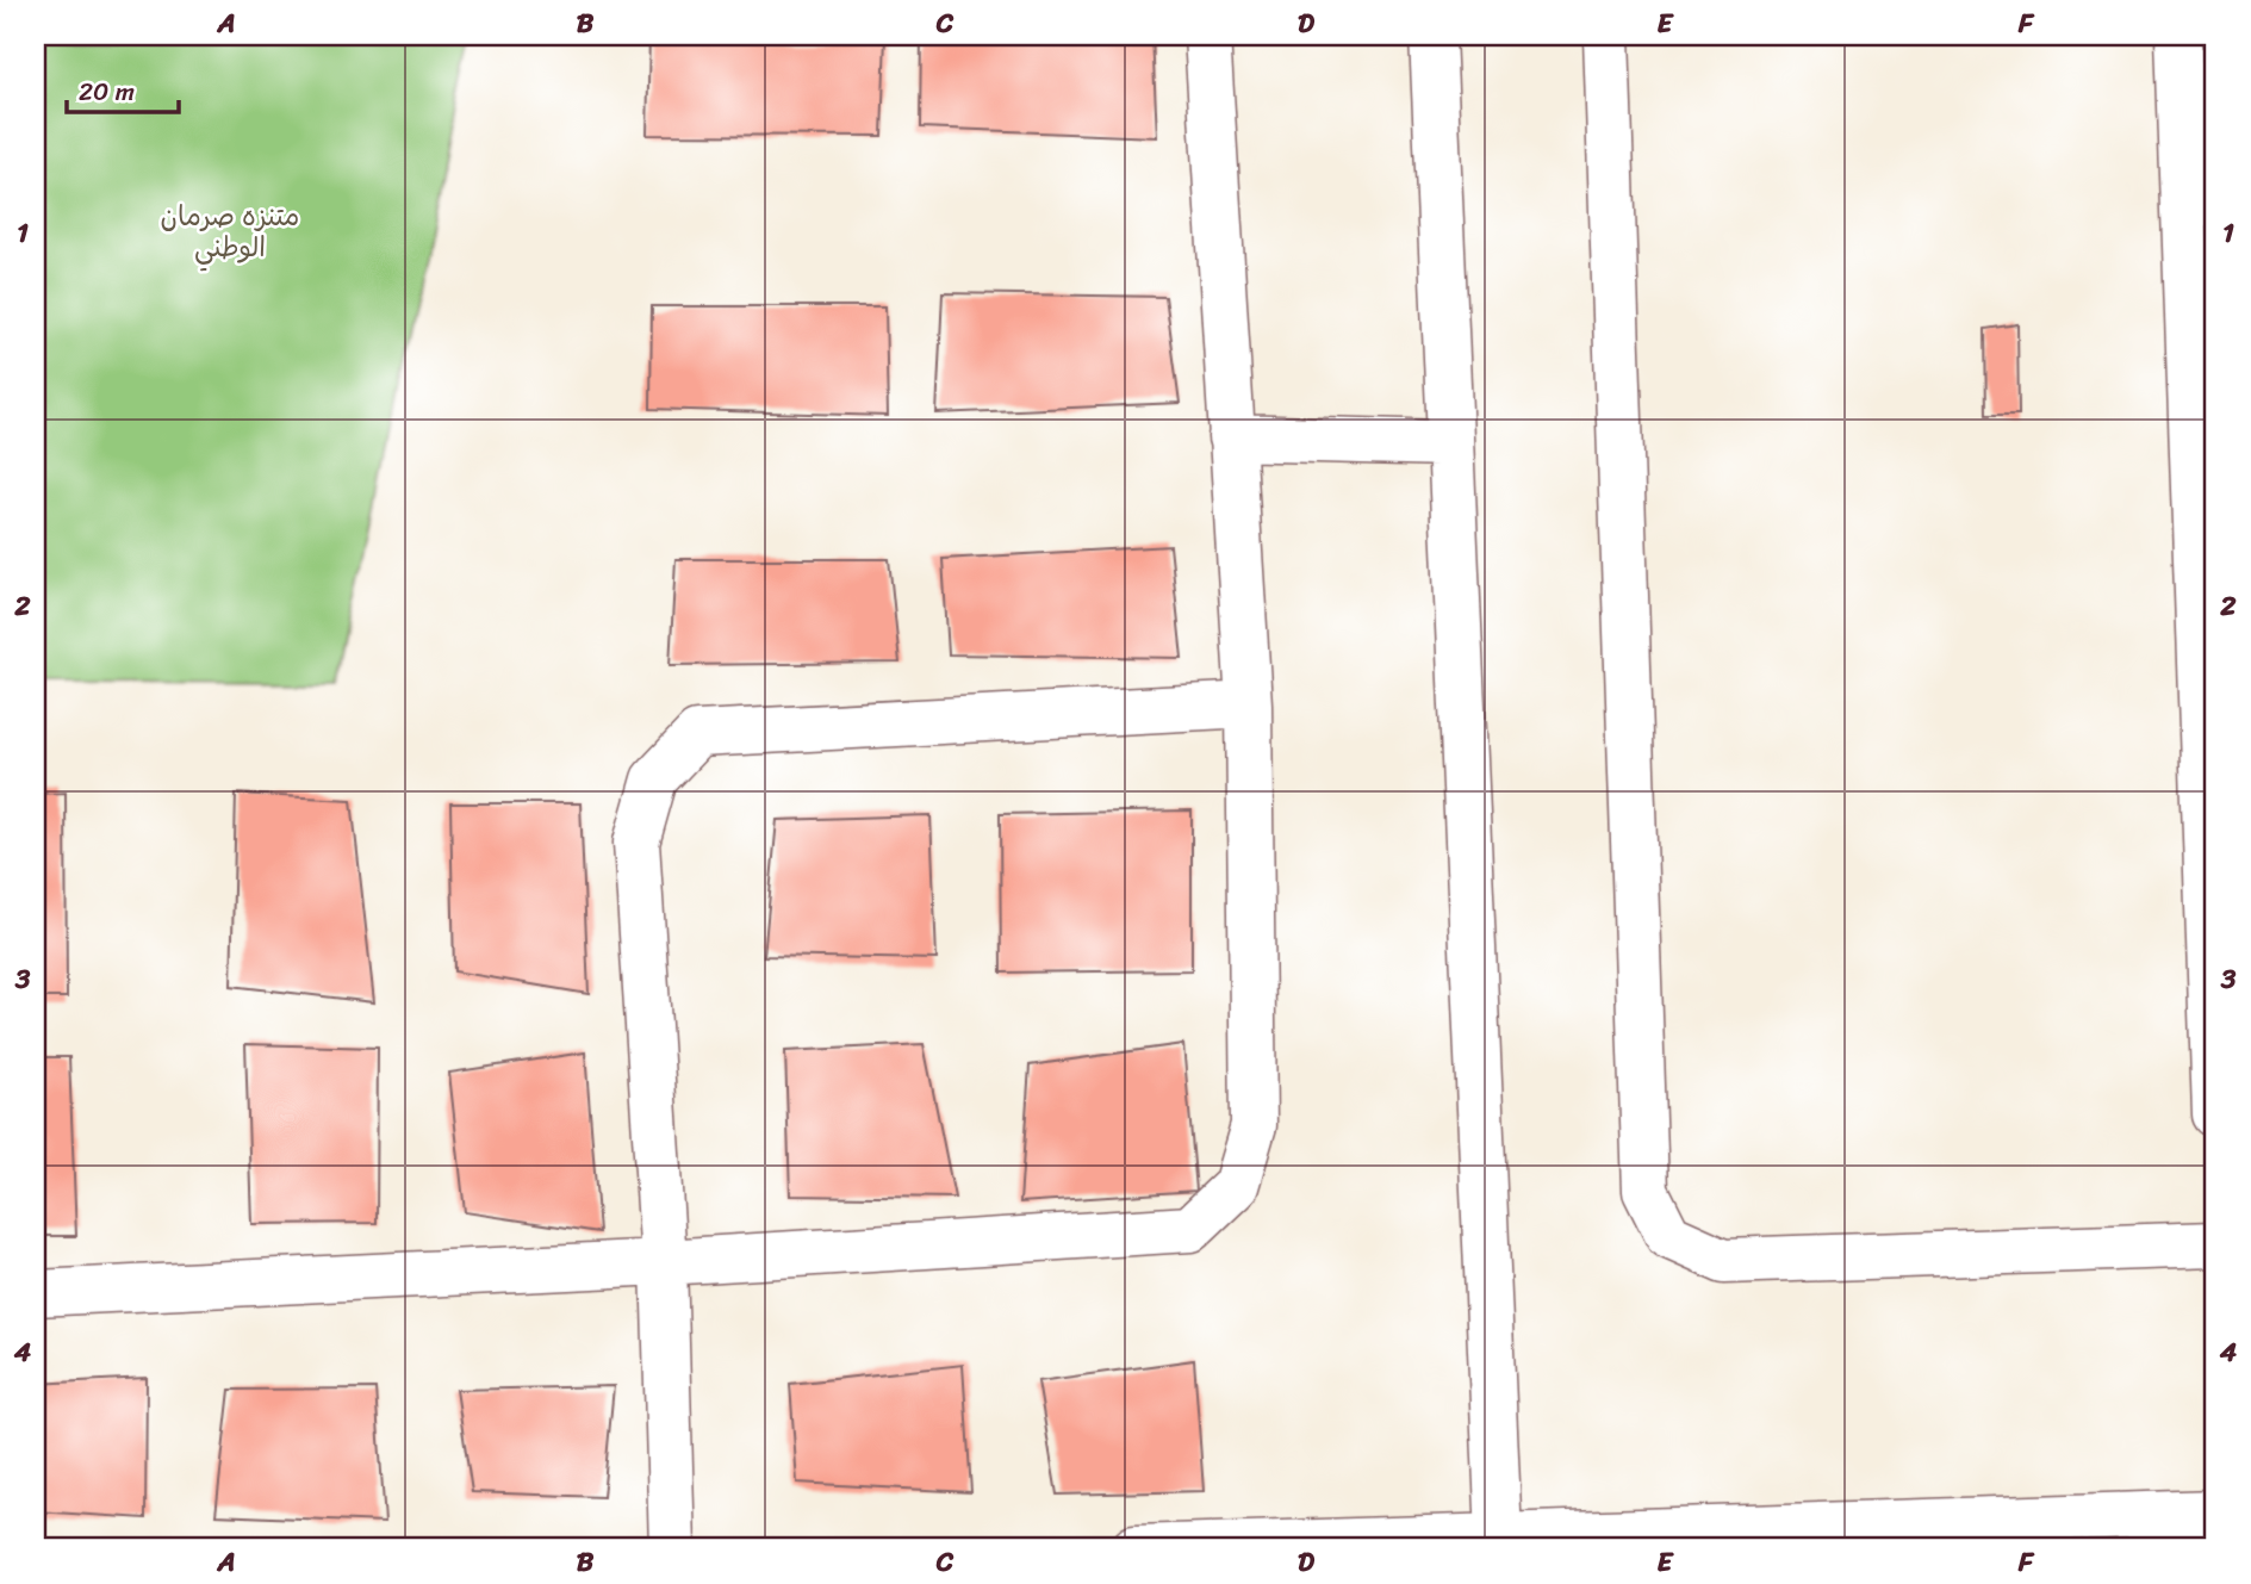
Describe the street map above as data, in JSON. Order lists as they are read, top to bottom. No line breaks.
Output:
{"parks":["متنزه صرمان الوطني"],"scale_bar":"20 m","grid":{"columns":["A","B","C","D","E","F"],"rows":["1","2","3","4"]}}
